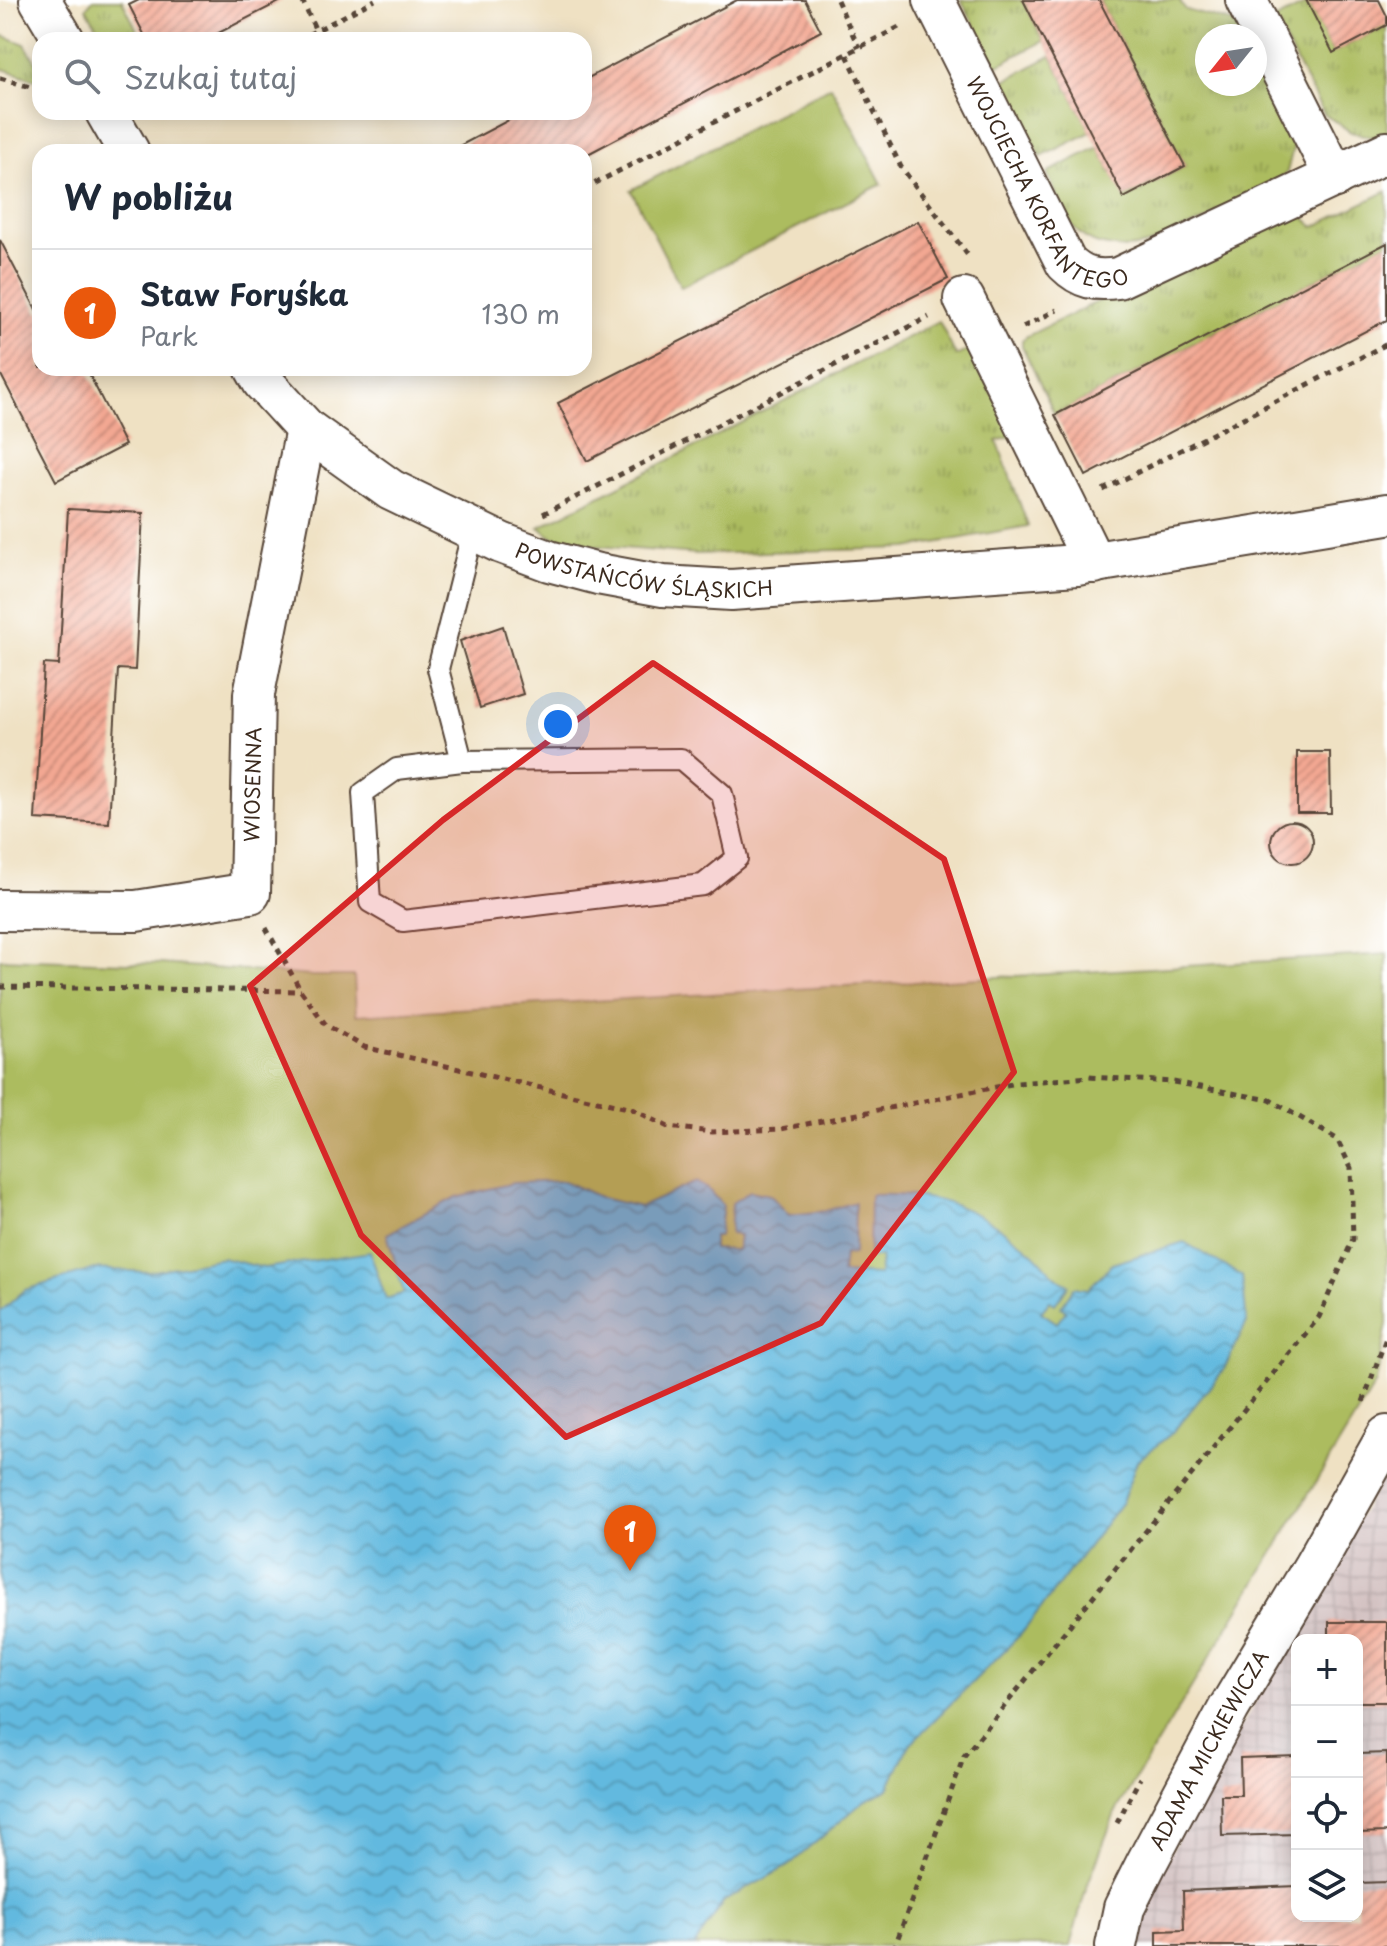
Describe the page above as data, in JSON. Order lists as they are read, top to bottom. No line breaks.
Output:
{"streets":{"street":["WOJCIECHA KORFANTEGO","POWSTAŃCÓW ŚLĄSKICH","WIOSENNA","ADAMA MICKIEWICZA"]},"crossings":[["POWSTAŃCÓW ŚLĄSKICH","WIOSENNA"]],"north":"bottom left","page":{"search":"Szukaj tutaj","heading":"W pobliżu","list":[{"mark":"1","name":"Staw Foryśka","note":"Park","value":"130 m"}],"pins":"1","map_buttons":["+","−"]}}
